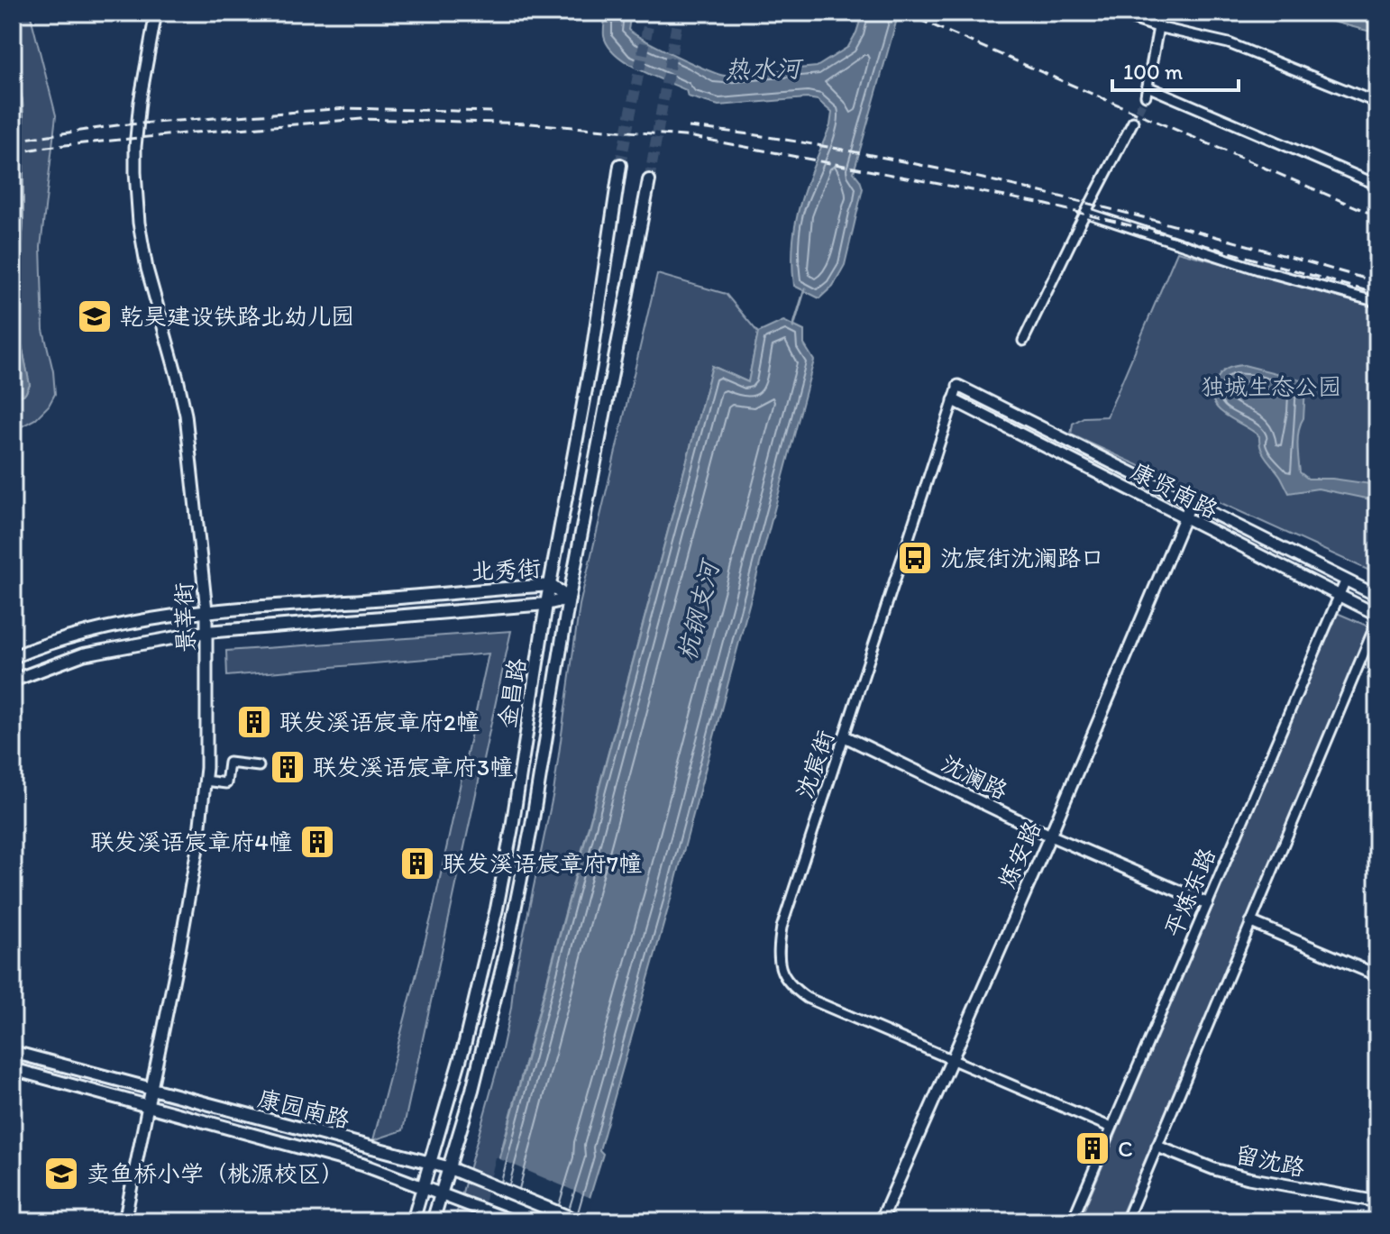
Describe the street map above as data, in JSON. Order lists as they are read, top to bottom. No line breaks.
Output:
{"streets":{"main road":["北秀街","金昌路","康园南路"],"street":["康贤南路","景莘街","沈宸街","沈澜路","炼安路","平炼东路","留沈路"]},"crossings":[["康贤南路","沈宸街"],["康贤南路","炼安路"],["康贤南路","平炼东路"],["北秀街","景莘街"],["北秀街","金昌路"],["景莘街","康园南路"],["金昌路","康园南路"],["沈宸街","沈澜路"],["沈宸街","炼安路"],["沈澜路","炼安路"],["沈澜路","平炼东路"]],"water":["热水河","杭钢支河"],"parks":["独城生态公园"],"places":{"school or university":["乾昊建设铁路北幼儿园","卖鱼桥小学（桃源校区）"],"bus stop":["沈宸街沈澜路口"],"building":["联发溪语宸章府2幢","联发溪语宸章府3幢","联发溪语宸章府4幢","联发溪语宸章府7幢","C"]},"scale_bar":"100 m"}
